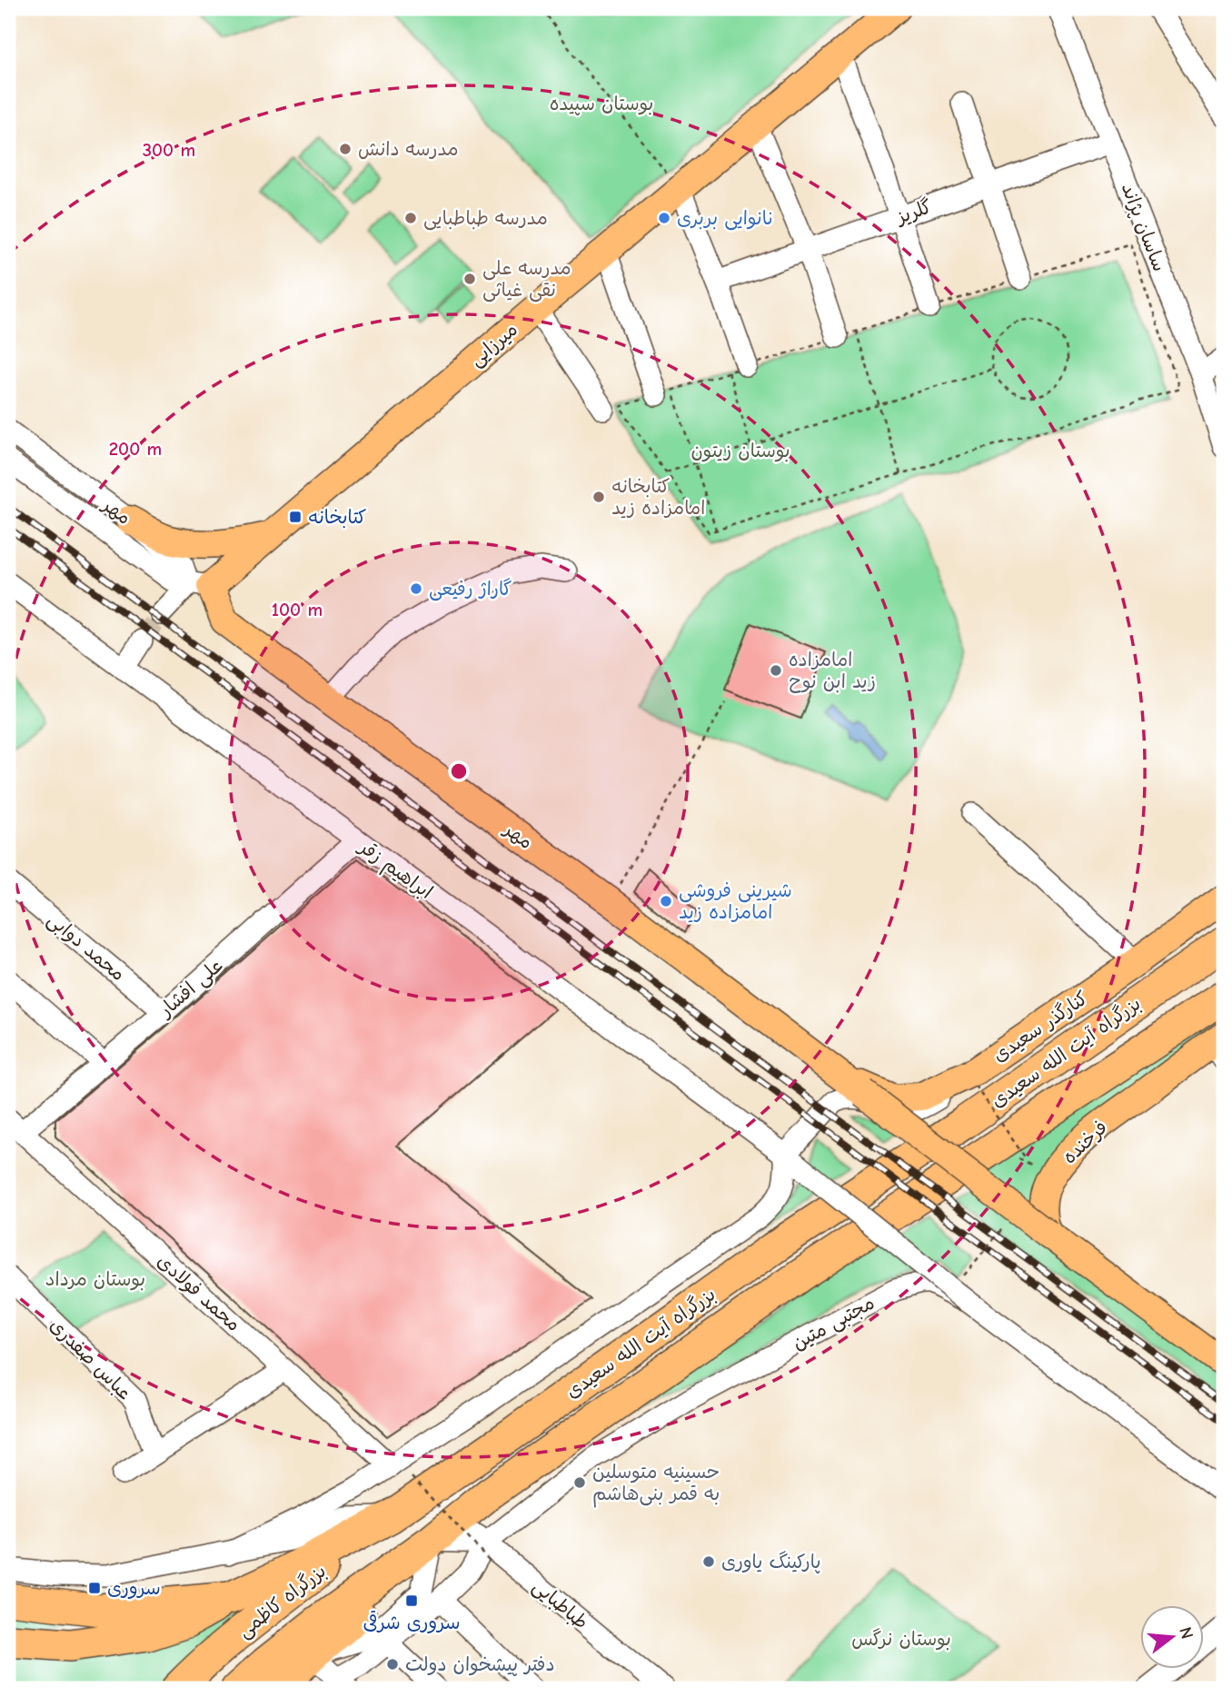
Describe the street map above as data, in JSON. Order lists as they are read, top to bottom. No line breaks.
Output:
{"streets":{"highway":["بزرگراه آیت الله سعیدی","بزرگراه کاظمی"],"main road":["میرزایی","مهر","کنارگذر سعیدی","فرخنده"],"street":["گلریز","ساسان پژاند","ابراهیم زقر","محمد دوابی","علی افشار","محمد فولادی","مجتبی متین","عباس صفدری","طباطبایی"]},"crossings":[["گلریز","ساسان پژاند"],["میرزایی","مهر"],["مهر","کنارگذر سعیدی"],["ابراهیم زقر","علی افشار"],["ابراهیم زقر","مجتبی متین"],["محمد دوابی","علی افشار"],["علی افشار","محمد فولادی"],["بزرگراه آیت الله سعیدی","بزرگراه کاظمی"],["بزرگراه آیت الله سعیدی","طباطبایی"],["مجتبی متین","طباطبایی"]],"parks":["بوستان سپیده","بوستان زیتون","بوستان مرداد","بوستان نرگس"],"places":{"other":["مدرسه دانش","مدرسه طباطبایی","نانوایی بربری","مدرسه علی نقی غیاثی","کتابخانه امامزاده زید","گاراژ رفیعی","امامزاده زید ابن نوح","شیرینی فروشی امامزاده زید","حسینیه متوسلین به قمر بنی‌هاشم","پارکینگ یاوری","دفتر پیشخوان دولت"],"transit":["کتابخانه","سروری","سروری شرقی"]},"north":"right","rings":["300 m","200 m","100 m"]}
